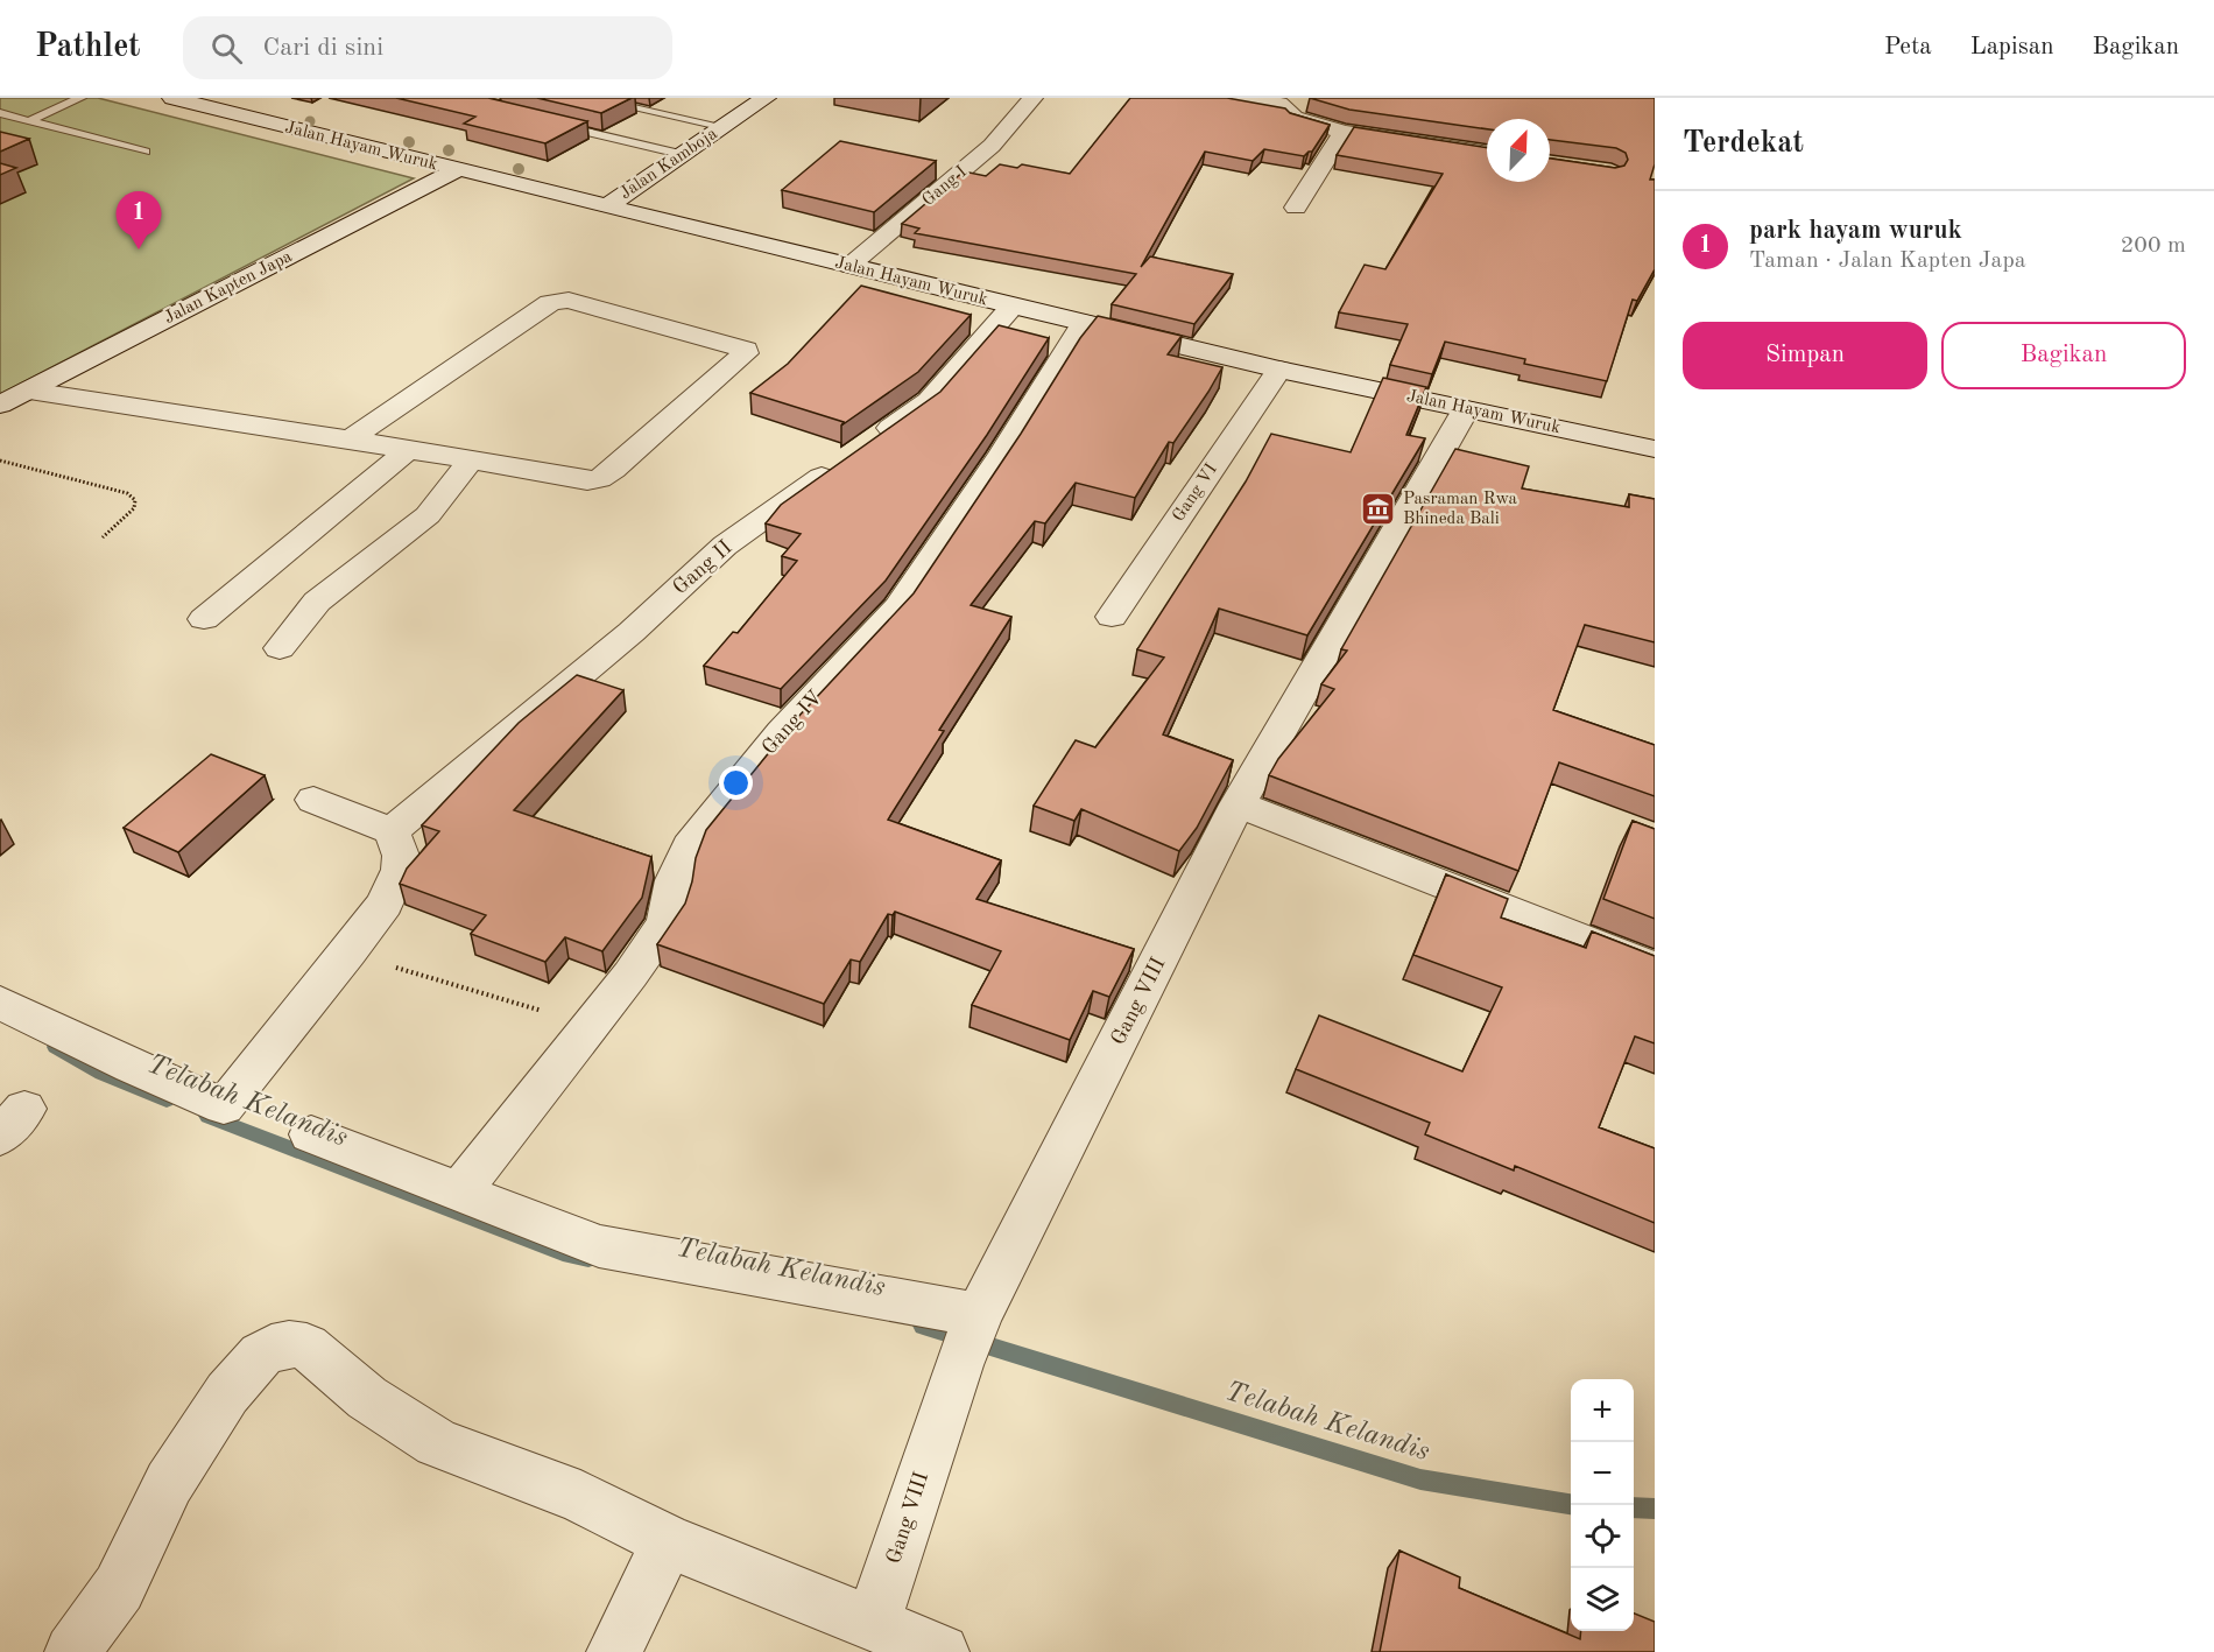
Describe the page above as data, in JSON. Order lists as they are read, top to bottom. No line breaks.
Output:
{"streets":{"street":["Jalan Hayam Wuruk","Jalan Kamboja","Gang I","Jalan Kapten Japa","Gang VI","Gang II","Gang IV","Gang VIII"]},"crossings":[["Jalan Hayam Wuruk","Jalan Kamboja"],["Jalan Hayam Wuruk","Gang I"],["Jalan Hayam Wuruk","Jalan Kapten Japa"],["Jalan Hayam Wuruk","Gang VI"],["Jalan Hayam Wuruk","Gang II"],["Jalan Hayam Wuruk","Gang IV"],["Jalan Hayam Wuruk","Gang VIII"]],"water":["Telabah Kelandis"],"places":{"museum":["Pasraman Rwa Bhineda Bali"]},"north":"top right","page":{"header":"Pathlet","search":"Cari di sini","nav":["Peta","Lapisan","Bagikan"],"heading":"Terdekat","list":[{"mark":"1","name":"park hayam wuruk","note":"Taman · Jalan Kapten Japa","value":"200 m"}],"pins":"1","buttons":["Simpan","Bagikan"],"map_buttons":["+","−"]}}
